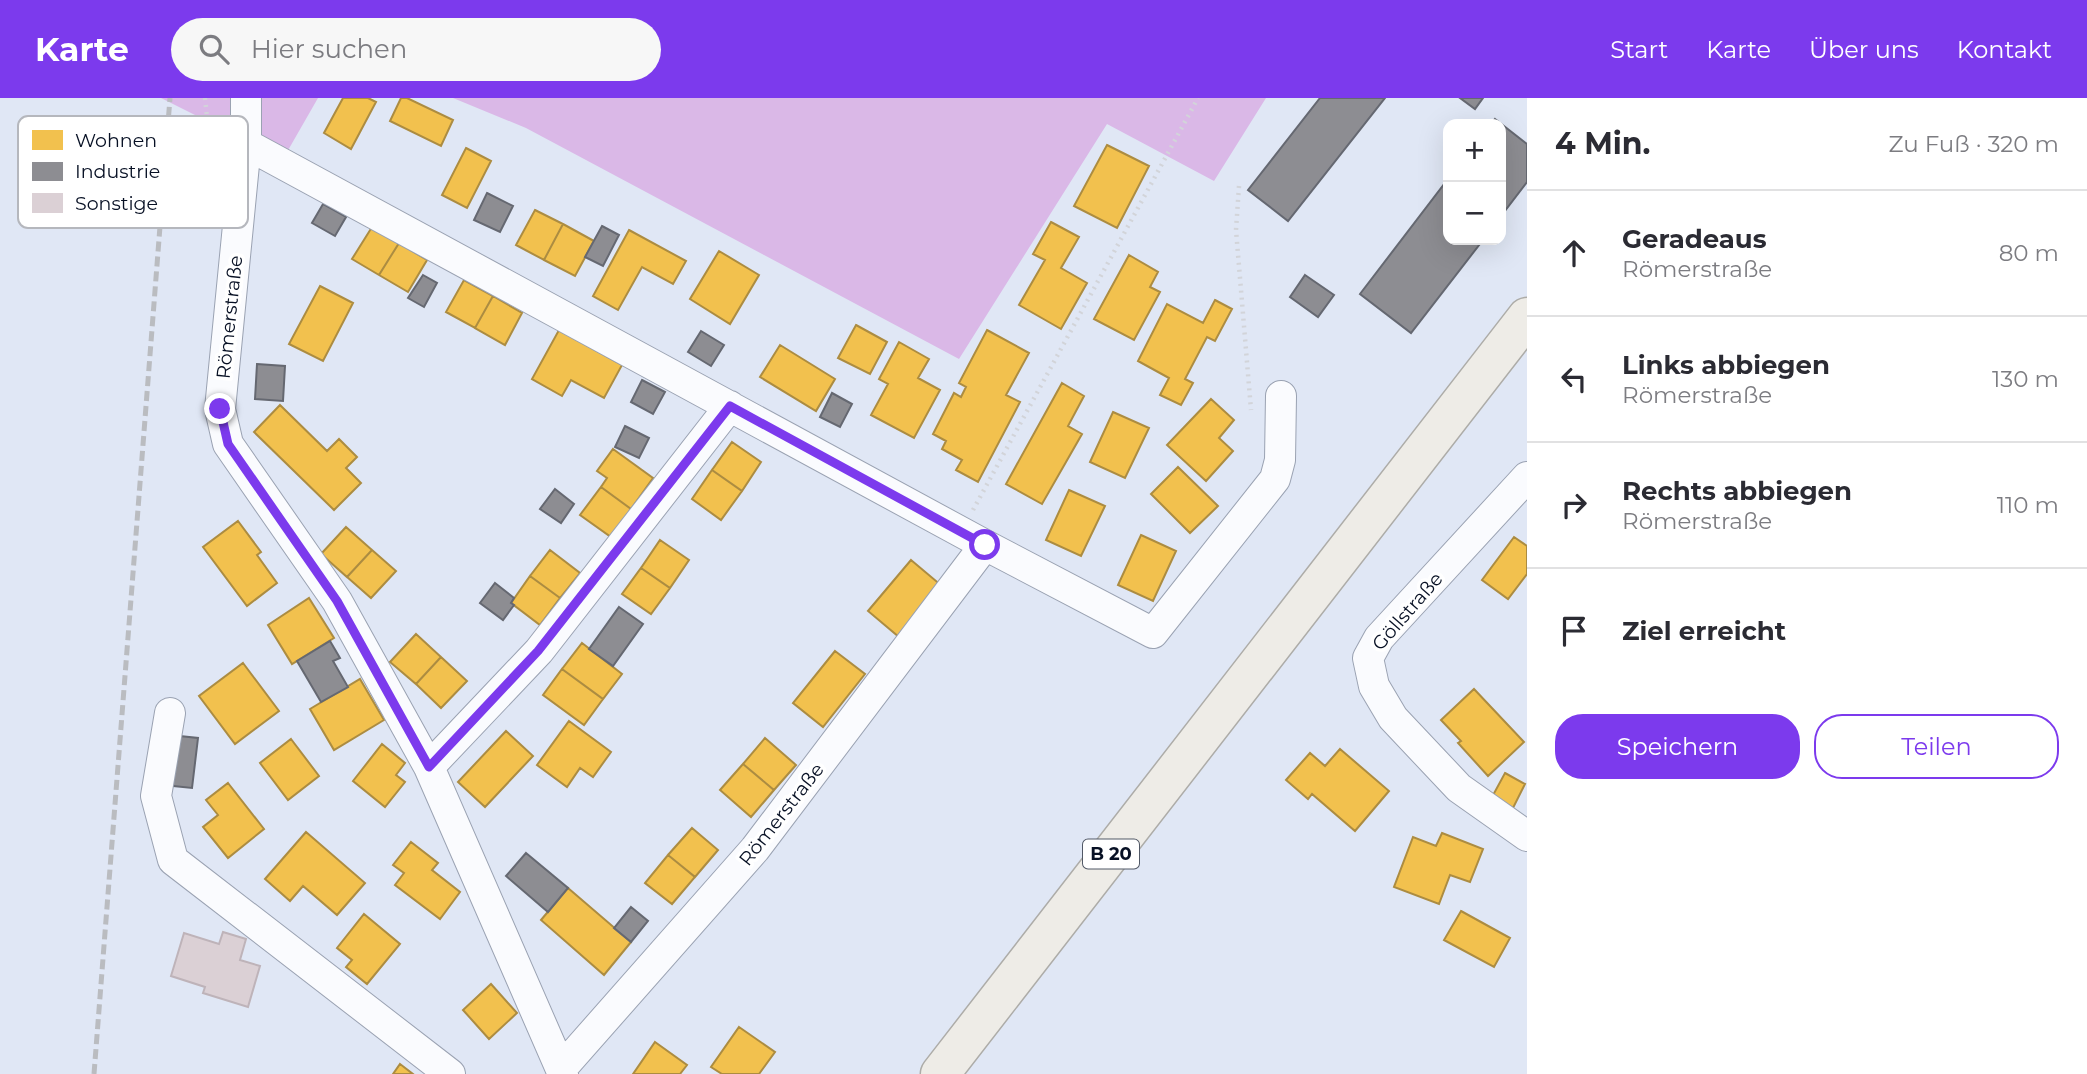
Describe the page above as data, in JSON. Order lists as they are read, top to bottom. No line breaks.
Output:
{"streets":{"main road":["B 20"],"street":["Römerstraße","Göllstraße"]},"legend":["Wohnen","Industrie","Sonstige"],"page":{"header":"Karte","search":"Hier suchen","nav":["Start","Karte","Über uns","Kontakt"],"heading":["4 Min.","Zu Fuß · 320 m"],"map_buttons":["+","−"],"list":[["Geradeaus","Römerstraße","80 m"],["Links abbiegen","Römerstraße","130 m"],["Rechts abbiegen","Römerstraße","110 m"],"Ziel erreicht"],"buttons":["Speichern","Teilen"]}}
